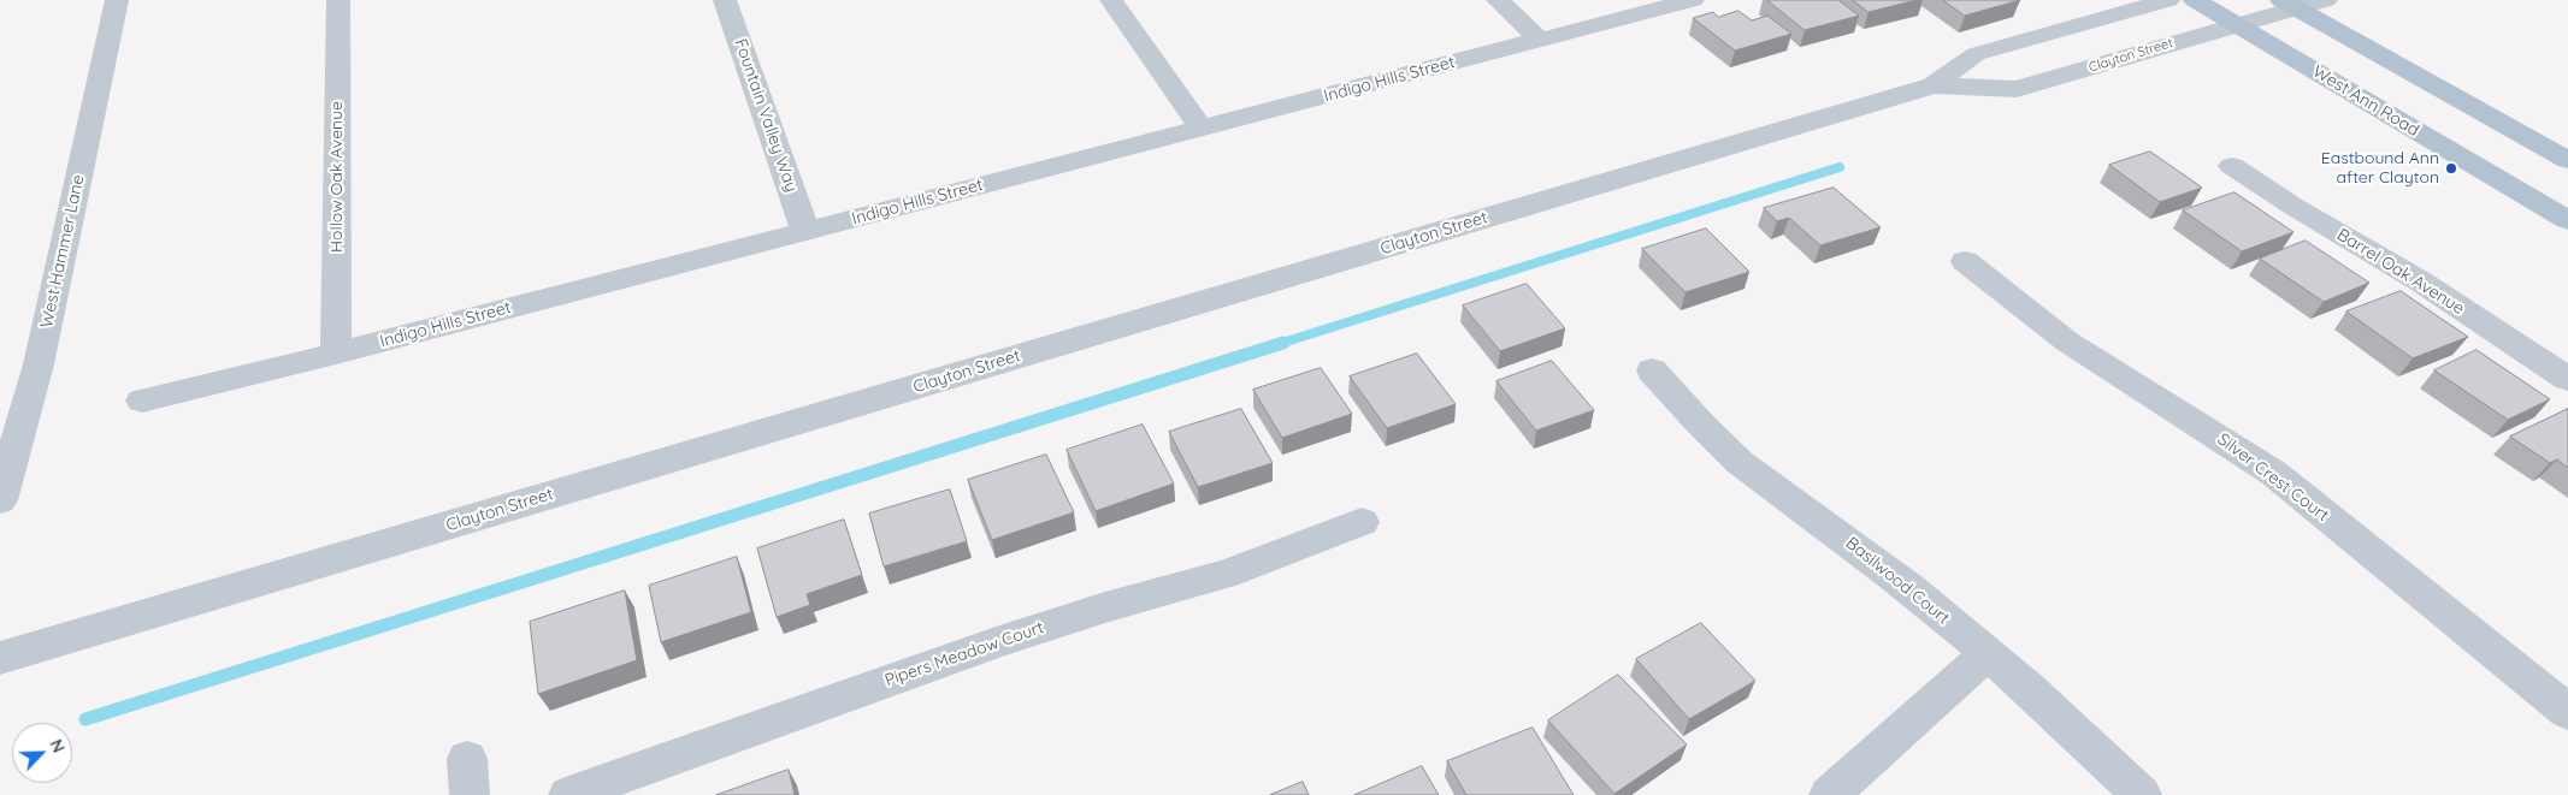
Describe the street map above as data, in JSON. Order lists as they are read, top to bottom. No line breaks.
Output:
{"streets":{"main road":["West Ann Road"],"street":["Clayton Street","Indigo Hills Street","Fountain Valley Way","Hollow Oak Avenue","West Hammer Lane","Barrel Oak Avenue","Silver Crest Court","Basilwood Court","Pipers Meadow Court"]},"crossings":[["Clayton Street","West Ann Road"],["Indigo Hills Street","Fountain Valley Way"],["Indigo Hills Street","Hollow Oak Avenue"]],"places":["Eastbound Ann after Clayton"],"north":"top right"}
